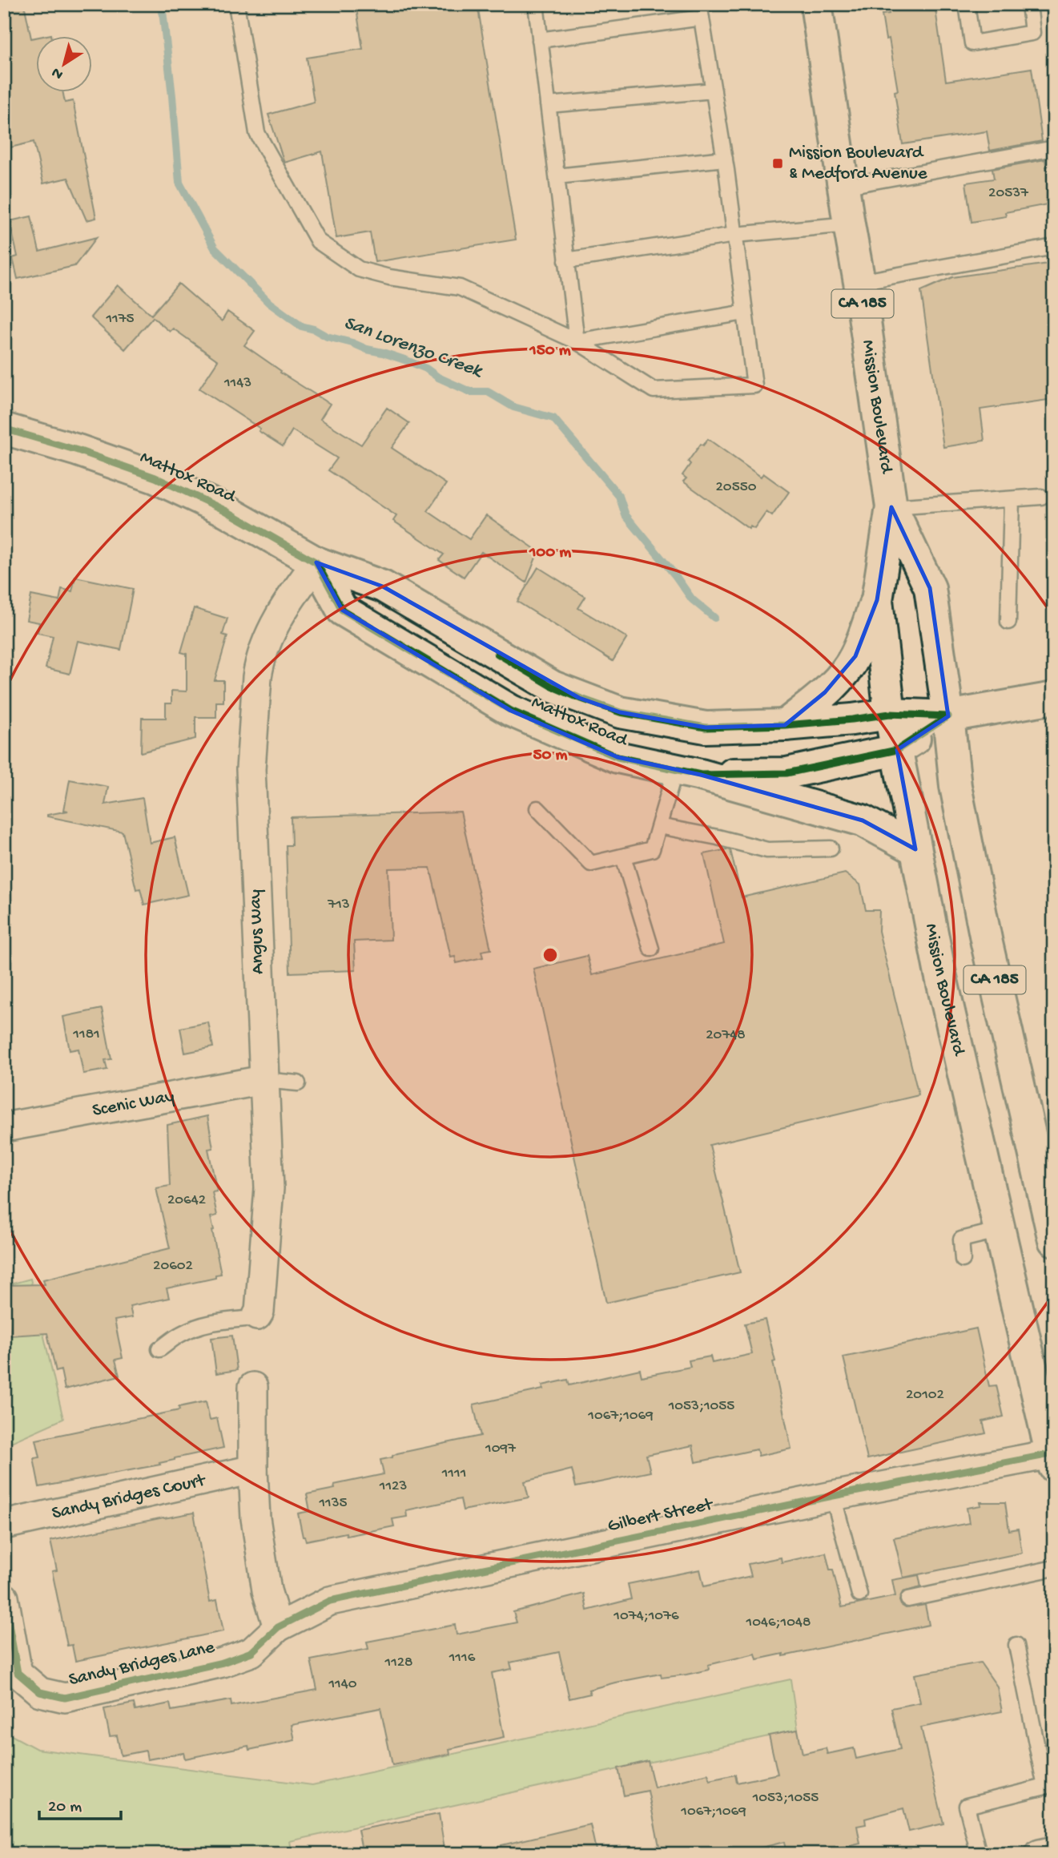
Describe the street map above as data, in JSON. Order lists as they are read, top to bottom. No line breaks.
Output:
{"streets":{"main road":["CA 185","Mission Boulevard","Mattox Road"],"street":["Angus Way","Scenic Way","Sandy Bridges Court","Gilbert Street","Sandy Bridges Lane"]},"crossings":[["Mission Boulevard","Mattox Road"],["Mission Boulevard","Gilbert Street"],["Mattox Road","Angus Way"],["Angus Way","Scenic Way"],["Gilbert Street","Sandy Bridges Lane"]],"water":["San Lorenzo Creek"],"places":{"transit":["Mission Boulevard & Medford Avenue"]},"house_numbers":["20537","1175","1143","20550","713","1181","20748","20642","20602","20102","1053;1055","1067;1069","1097","1111","1123","1135","1074;1076","1046;1048","1116","1128","1140","1053;1055","1067;1069"],"scale_bar":"20 m","north":"bottom left","rings":["150 m","100 m","50 m"]}
